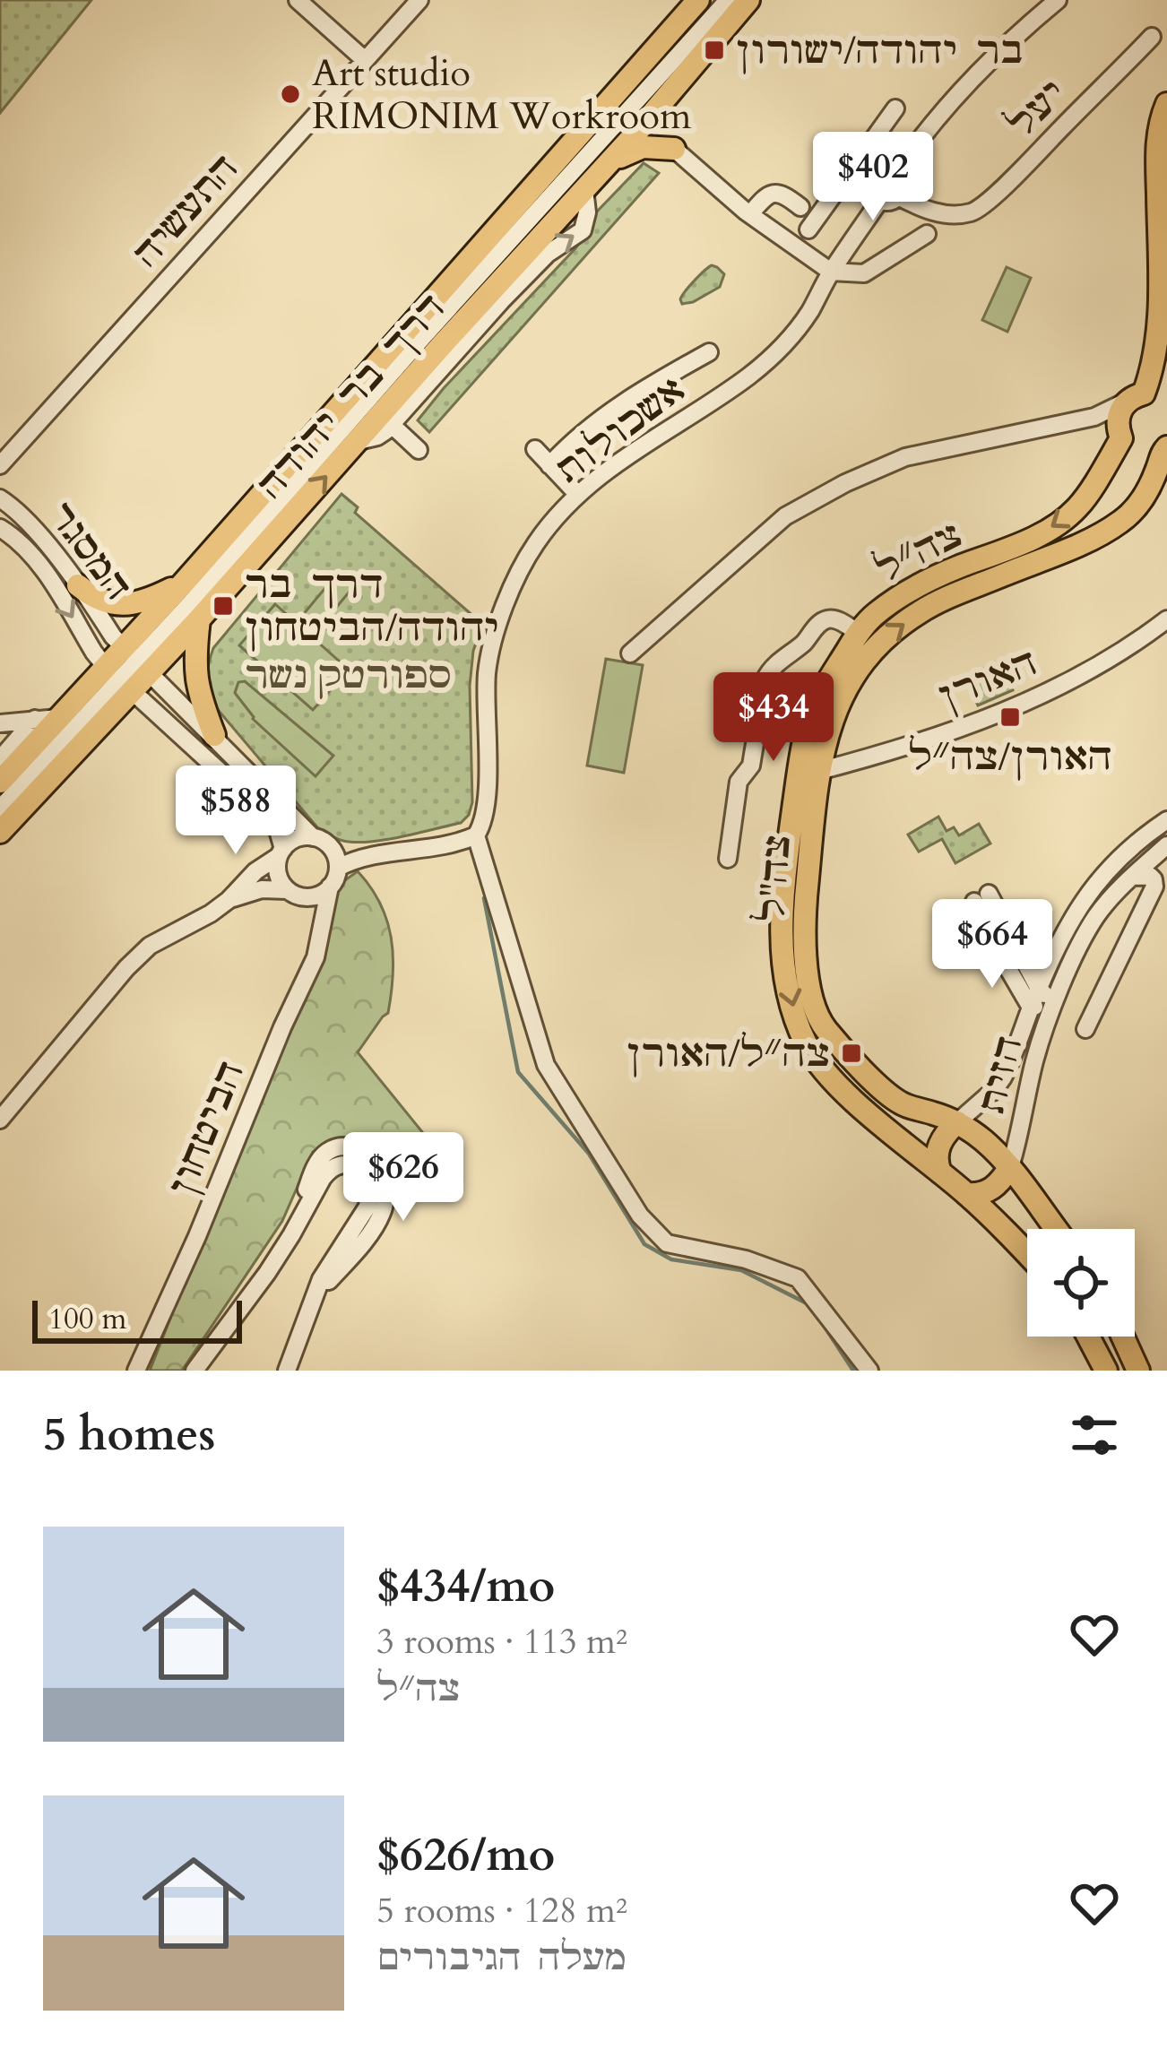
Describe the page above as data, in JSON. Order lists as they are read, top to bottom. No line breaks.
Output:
{"streets":{"main road":["דרך בר יהודה","צה״ל","צה\"ל"],"street":["יעל","התעשיה","אשכולות","המסגר","האורן","הזית","הביטחון"]},"crossings":[["יעל","אשכולות"],["דרך בר יהודה","המסגר"],["צה״ל","צה\"ל"],["צה״ל","הזית"],["האורן","צה\"ל"],["צה\"ל","הזית"]],"one_way":["צה\"ל"],"parks":["ספורטק נשר"],"places":{"transit":["בר יהודה/ישורון","דרך בר יהודה/הביטחון","האורן/צה״ל","צה״ל/האורן"],"other":["Art studio RIMONIM Workroom"]},"scale_bar":"100 m","page":{"price":["$402","$434","$588","$664","$626"],"scale":"100 m","heading":"5 homes","list":[{"name":"$434/mo","note":"3 rooms · 113 m² · צה״ל"},{"name":"$626/mo","note":"5 rooms · 128 m² · מעלה הגיבורים"}]}}
